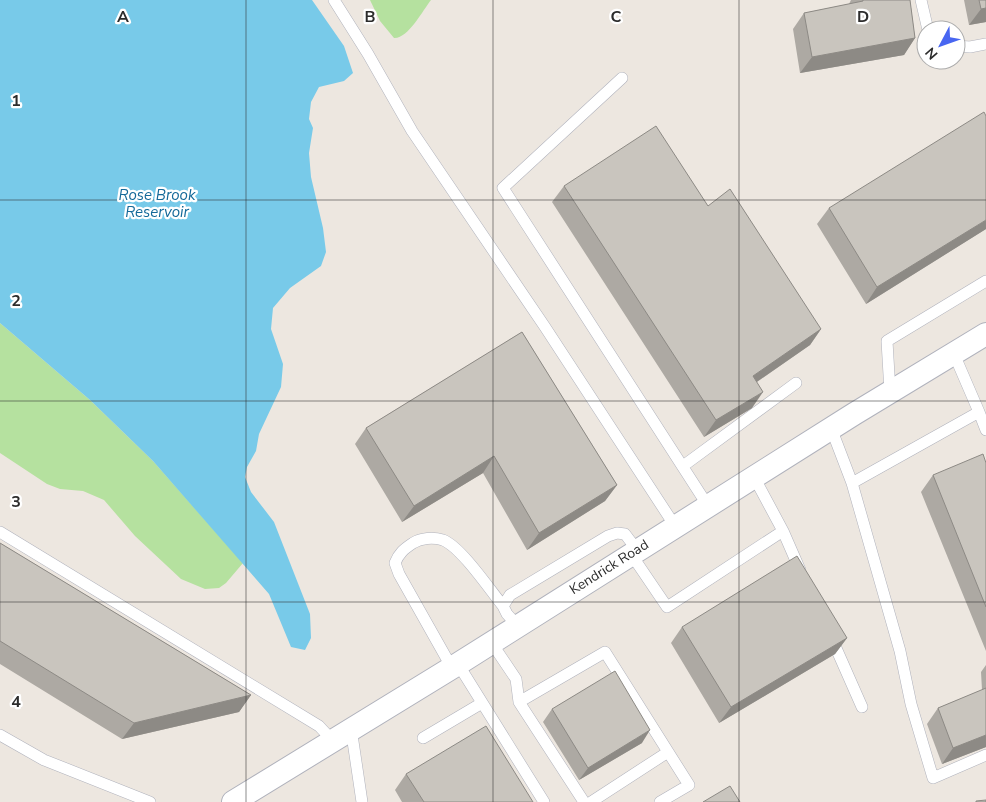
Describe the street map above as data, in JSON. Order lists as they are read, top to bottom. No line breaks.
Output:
{"streets":{"street":["Kendrick Road"]},"water":["Rose Brook Reservoir"],"north":"bottom left","grid":{"columns":["A","B","C","D"],"rows":["1","2","3","4"]}}
